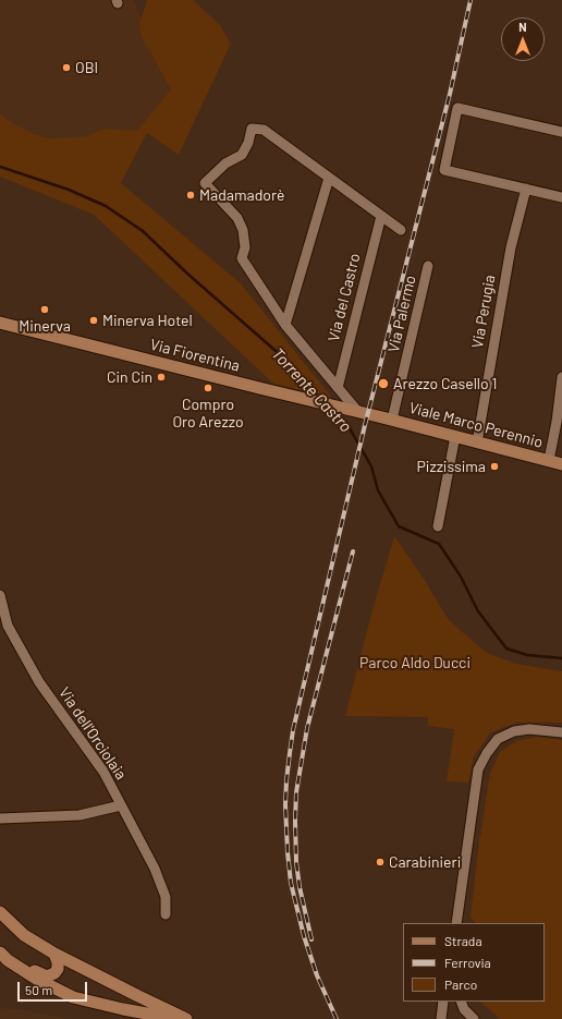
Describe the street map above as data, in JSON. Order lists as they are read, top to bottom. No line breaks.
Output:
{"streets":{"main road":["Via Fiorentina","Viale Marco Perennio"],"street":["Via del Castro","Via Perugia","Via Palermo","Via dell'Orciolaia"]},"crossings":[["Via del Castro","Via Fiorentina"],["Via del Castro","Viale Marco Perennio"],["Via Perugia","Viale Marco Perennio"],["Via Palermo","Viale Marco Perennio"],["Via Fiorentina","Viale Marco Perennio"]],"water":["Torrente Castro"],"parks":["Parco Aldo Ducci"],"places":["OBI","Madamadorè","Minerva","Minerva Hotel","Cin Cin","Arezzo Casello 1","Compro Oro Arezzo","Pizzissima","Carabinieri"],"legend":["Strada","Ferrovia","Parco"],"scale_bar":"50 m","north":"top"}
